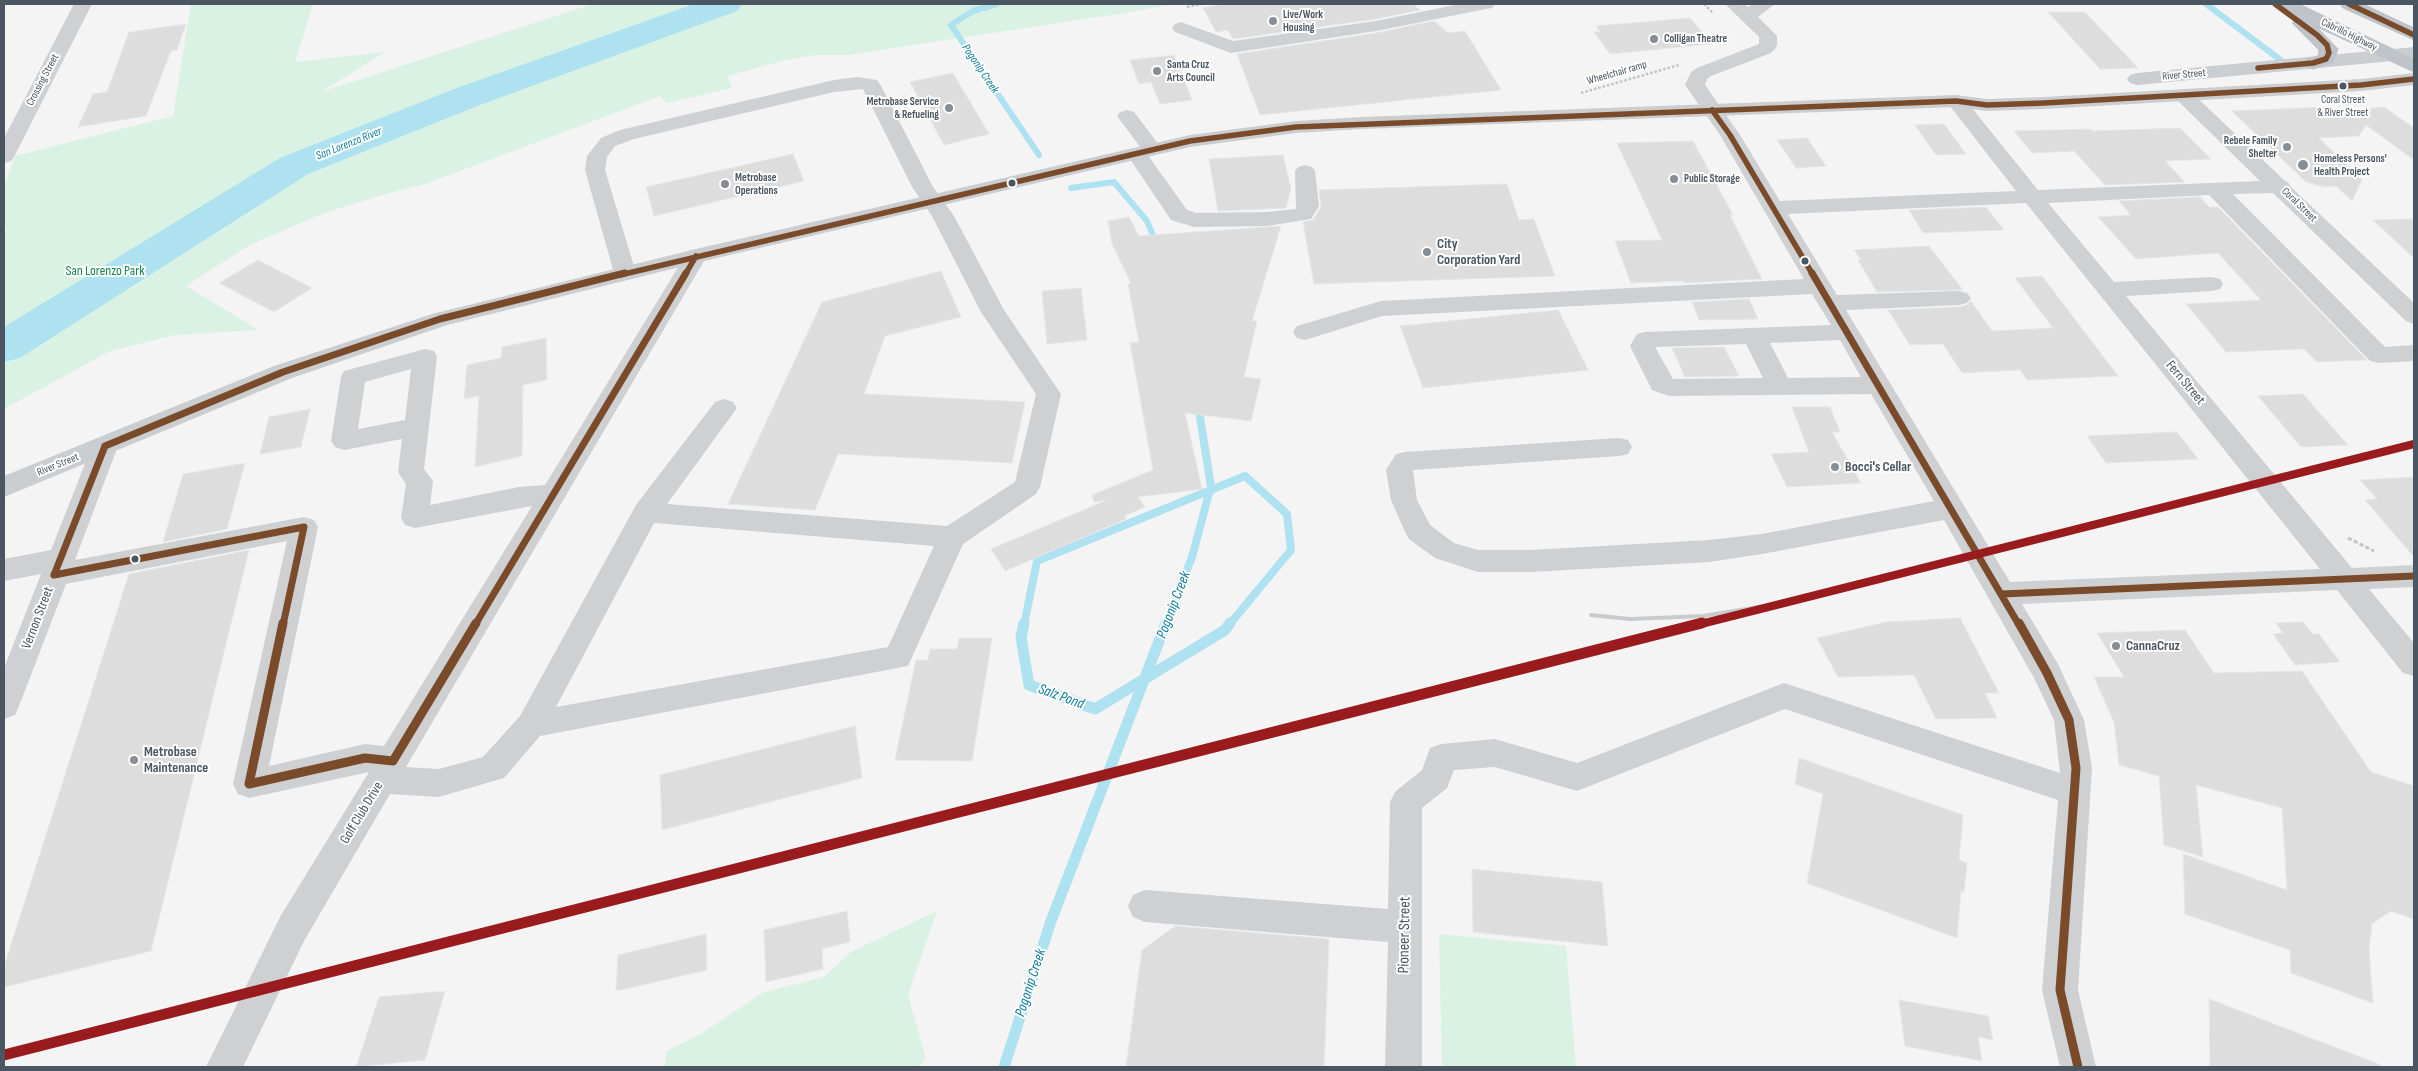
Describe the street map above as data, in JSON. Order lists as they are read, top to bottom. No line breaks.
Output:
{"streets":{"highway":["Cabrillo Highway"],"main road":["River Street"],"street":["Crossing Street","Coral Street","Fern Street","Vernon Street","Golf Club Drive","Pioneer Street"],"path":["Wheelchair ramp"]},"crossings":[["Cabrillo Highway","River Street"],["River Street","Coral Street"],["River Street","Fern Street"],["River Street","Vernon Street"],["River Street","Golf Club Drive"]],"water":["Pogonip Creek","San Lorenzo River","Salz Pond"],"parks":["San Lorenzo Park"],"places":["Live/Work Housing","Colligan Theatre","Santa Cruz Arts Council","Coral Street & River Street","Metrobase Service & Refueling","Rebele Family Shelter","Homeless Persons' Health Project","Public Storage","Metrobase Operations","City Corporation Yard","Bocci's Cellar","CannaCruz","Metrobase Maintenance"]}
